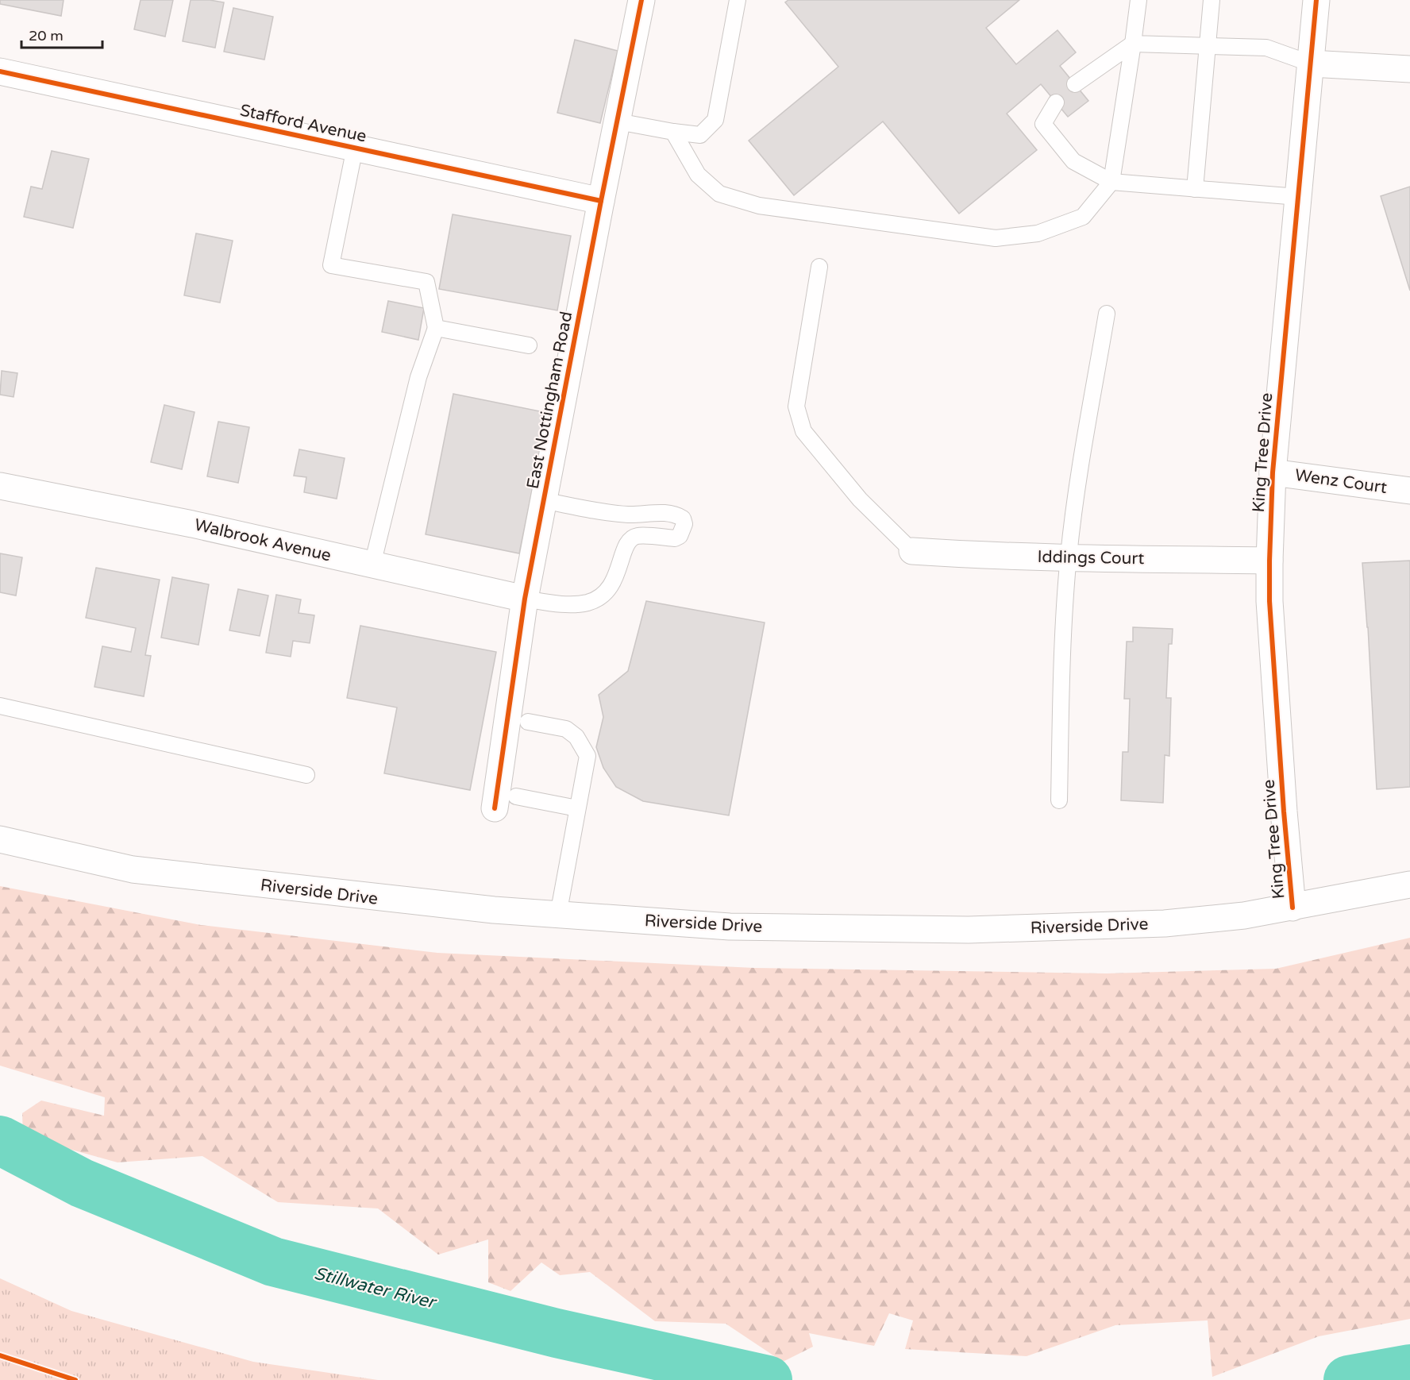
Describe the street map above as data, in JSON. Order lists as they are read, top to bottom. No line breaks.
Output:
{"streets":{"street":["Stafford Avenue","East Nottingham Road","King Tree Drive","Wenz Court","Walbrook Avenue","Iddings Court","Riverside Drive"]},"crossings":[["Stafford Avenue","East Nottingham Road"],["East Nottingham Road","Walbrook Avenue"],["King Tree Drive","Wenz Court"],["King Tree Drive","Iddings Court"],["King Tree Drive","Riverside Drive"]],"water":["Stillwater River"],"scale_bar":"20 m"}
